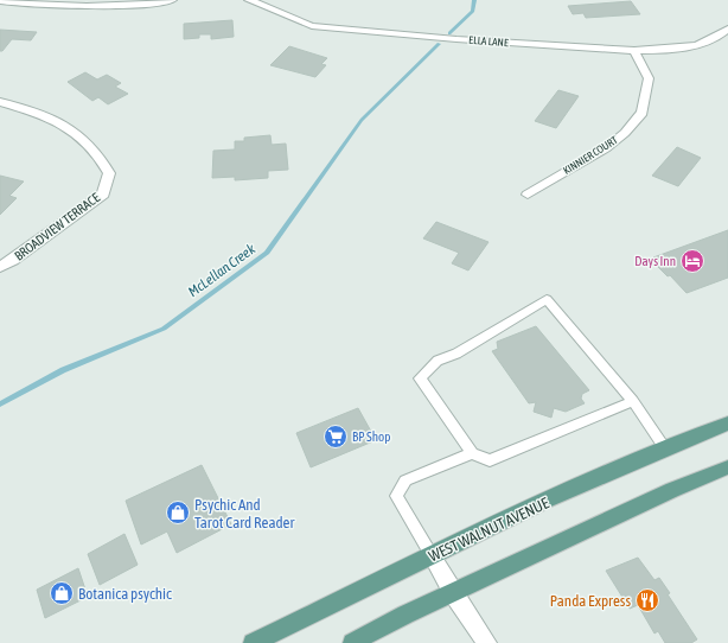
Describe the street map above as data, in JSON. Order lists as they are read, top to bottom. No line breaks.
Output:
{"streets":{"main road":["WEST WALNUT AVENUE"],"street":["ELLA LANE","KINNIER COURT","BROADVIEW TERRACE"]},"crossings":[["ELLA LANE","KINNIER COURT"]],"water":["McLellan Creek"],"places":{"hotel":["Days Inn"],"supermarket":["BP Shop"],"shop":["Psychic And Tarot Card Reader","Botanica psychic"],"restaurant":["Panda Express"]}}
